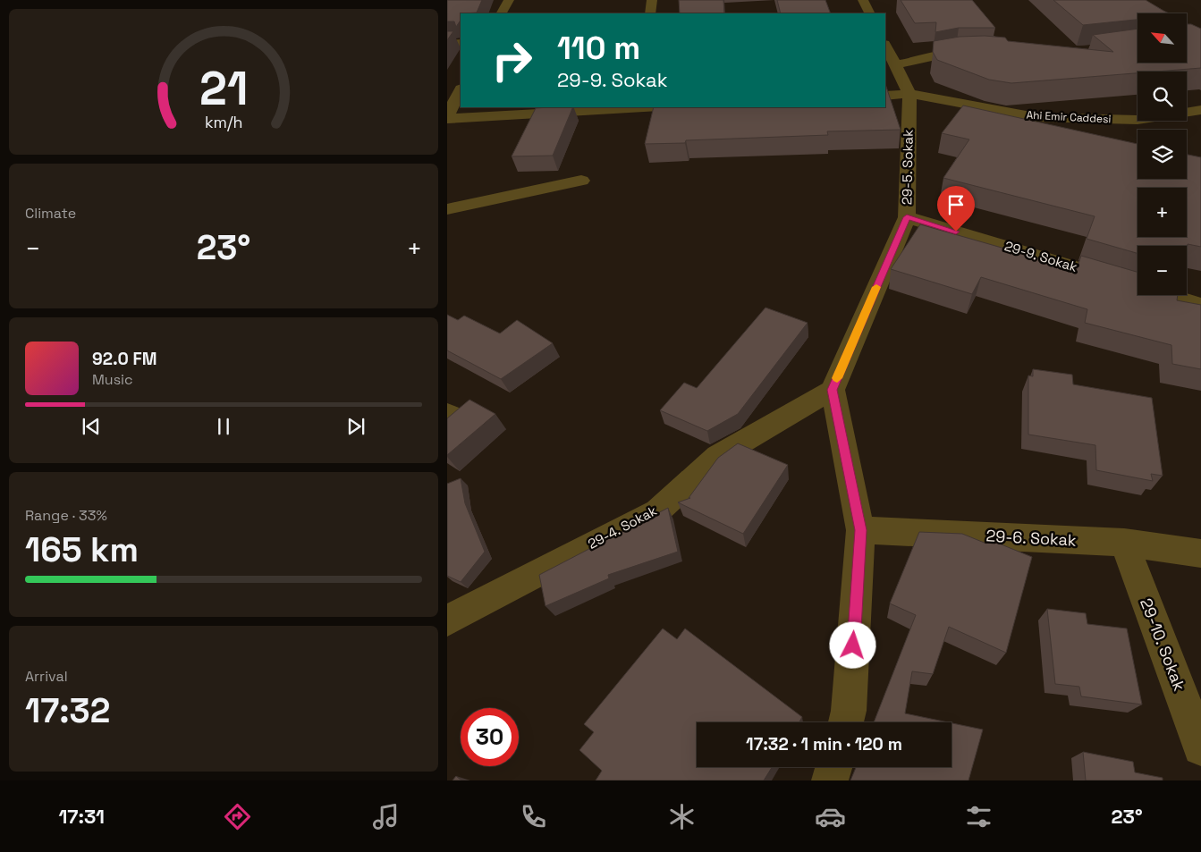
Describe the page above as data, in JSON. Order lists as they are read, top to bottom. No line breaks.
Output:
{"streets":{"street":["Ahi Emir Caddesi","29-5. Sokak","29-9. Sokak","29-4. Sokak","29-6. Sokak","29-10. Sokak"]},"crossings":[["Ahi Emir Caddesi","29-5. Sokak"],["29-5. Sokak","29-9. Sokak"],["29-5. Sokak","29-4. Sokak"],["29-6. Sokak","29-10. Sokak"]],"north":"top left","page":{"map_buttons":["+","−"],"turn":["110 m","29-9. Sokak"],"tile":["Climate",["Range · 33%","165 km"],["Arrival","17:32"]],"heat":["−","23°","+"],"song":["92.0 FM","Music"],"limit":"30","trip":"17:32 · 1 min · 120 m","tabs":["17:31","23°"],"gauge":["21","km/h"]}}
